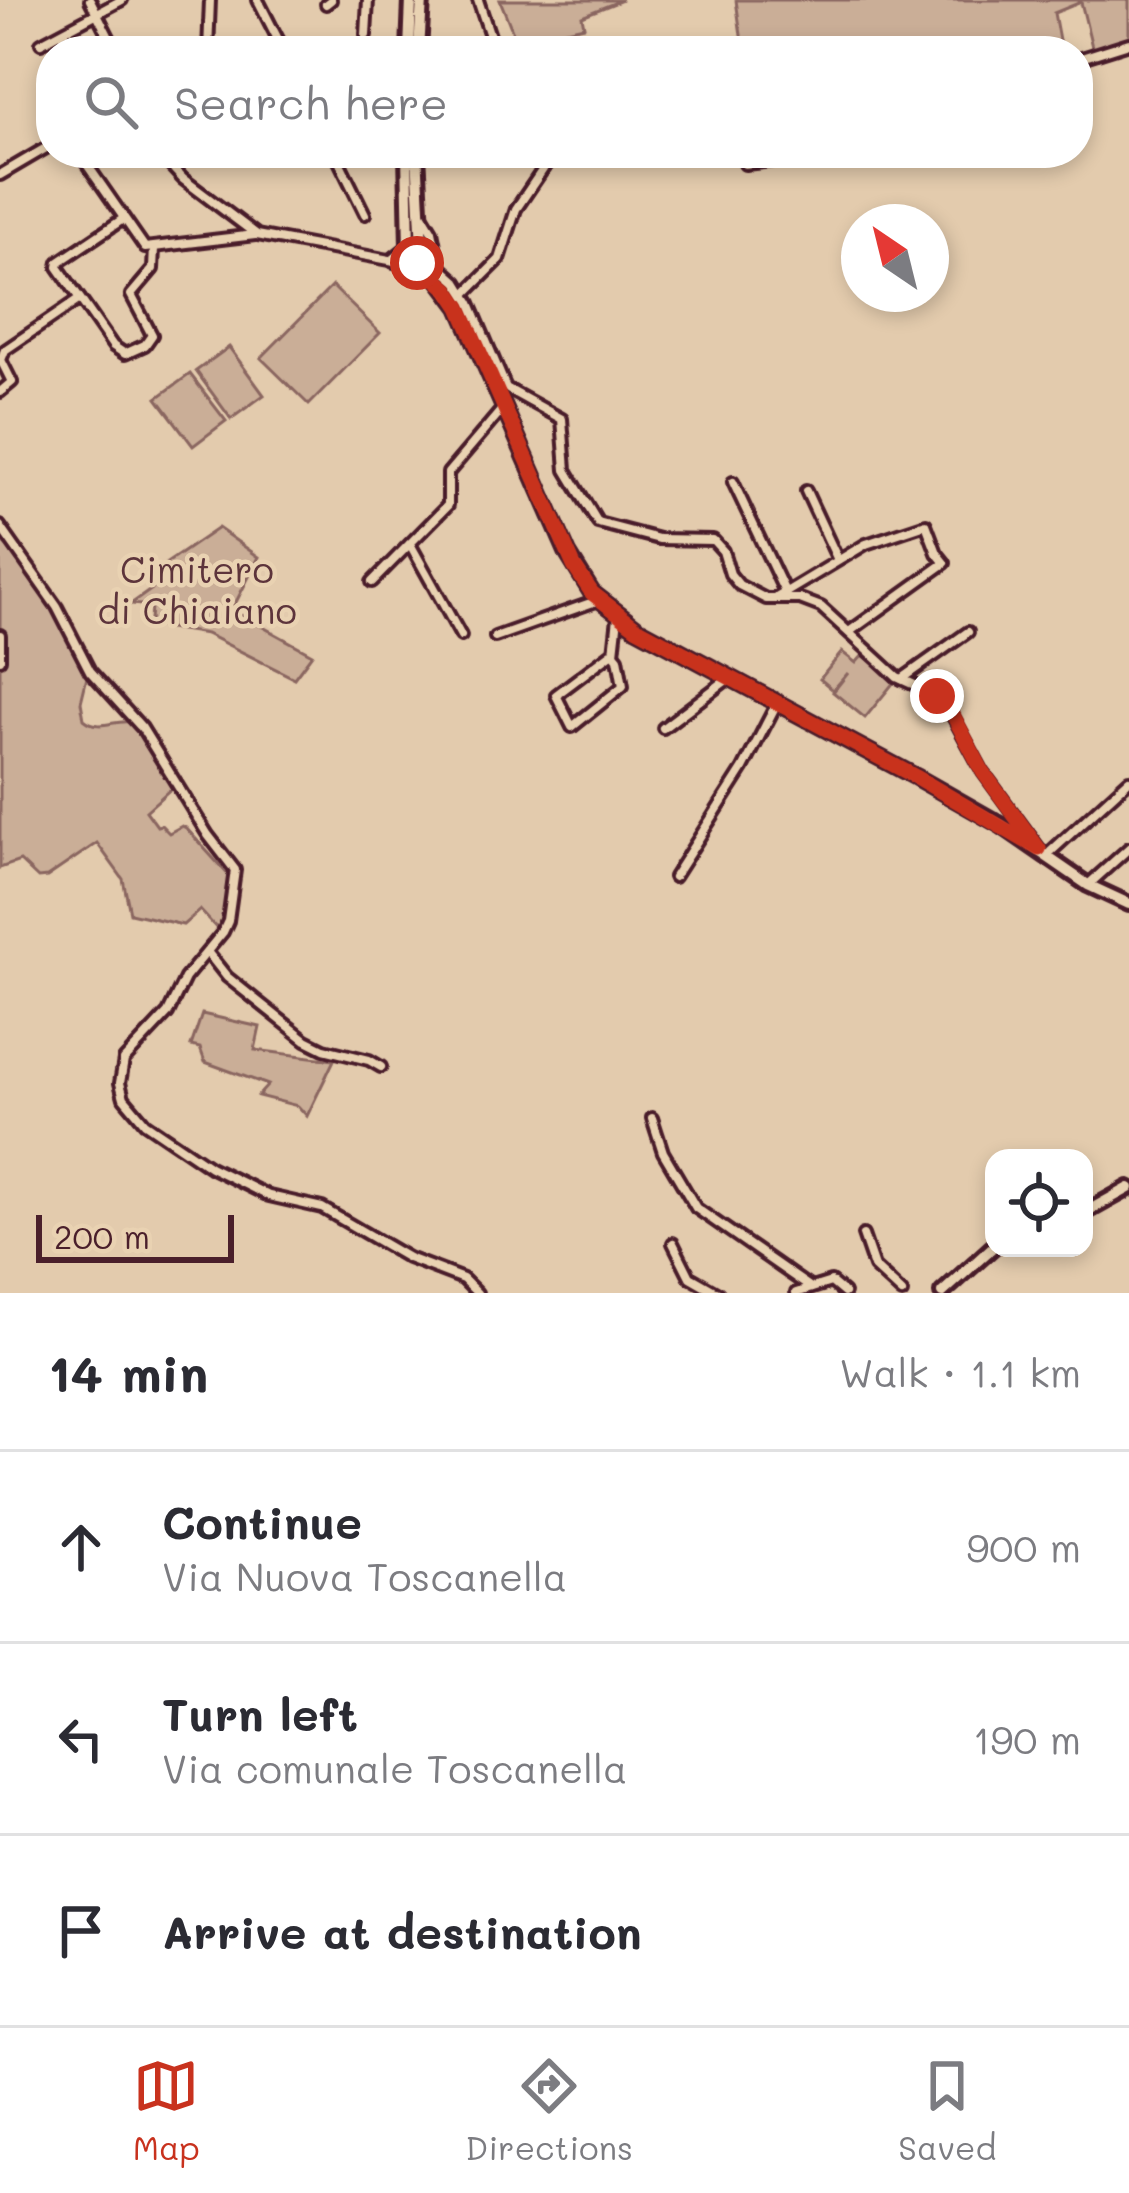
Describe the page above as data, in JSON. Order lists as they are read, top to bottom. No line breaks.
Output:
{"parks":["Cimitero di Chiaiano"],"scale_bar":"200 m","north":"top left","page":{"search":"Search here","scale":"200 m","heading":["14 min","Walk · 1.1 km"],"list":[["Continue","Via Nuova Toscanella","900 m"],["Turn left","Via comunale Toscanella","190 m"],"Arrive at destination"],"nav":["Map","Directions","Saved"]}}
